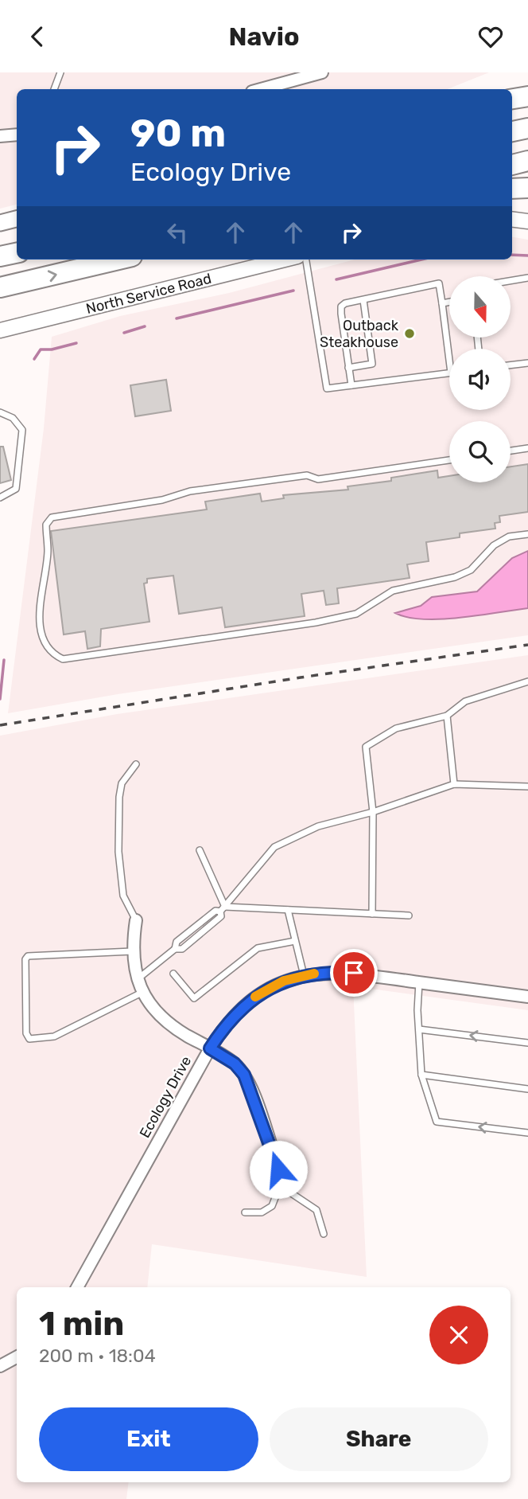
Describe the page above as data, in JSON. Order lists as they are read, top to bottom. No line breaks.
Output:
{"streets":{"street":["North Service Road","Ecology Drive"]},"places":["Outback Steakhouse"],"north":"bottom","page":{"header":"Navio","turn":["90 m","Ecology Drive"],"heading":["1 min","200 m · 18:04"],"buttons":["Exit","Share"]}}
